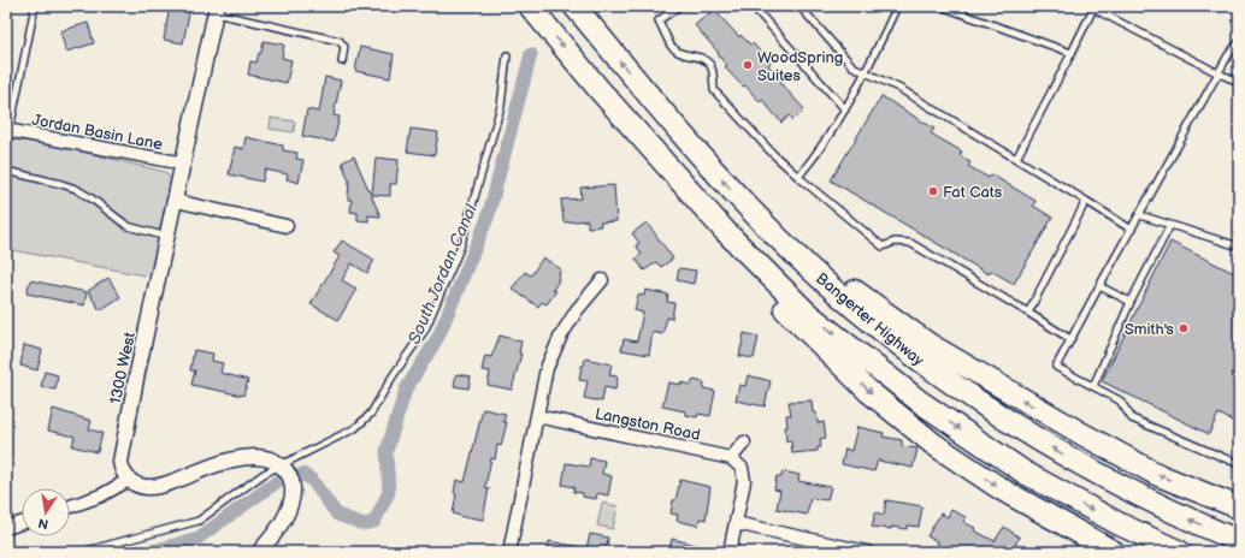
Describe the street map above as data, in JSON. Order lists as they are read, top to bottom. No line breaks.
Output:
{"streets":{"highway":["Bangerter Highway"],"street":["Jordan Basin Lane","1300 West","Langston Road"]},"crossings":[["Jordan Basin Lane","1300 West"]],"water":["South Jordan Canal"],"places":["WoodSpring Suites","Fat Cats","Smith's"],"north":"bottom"}
